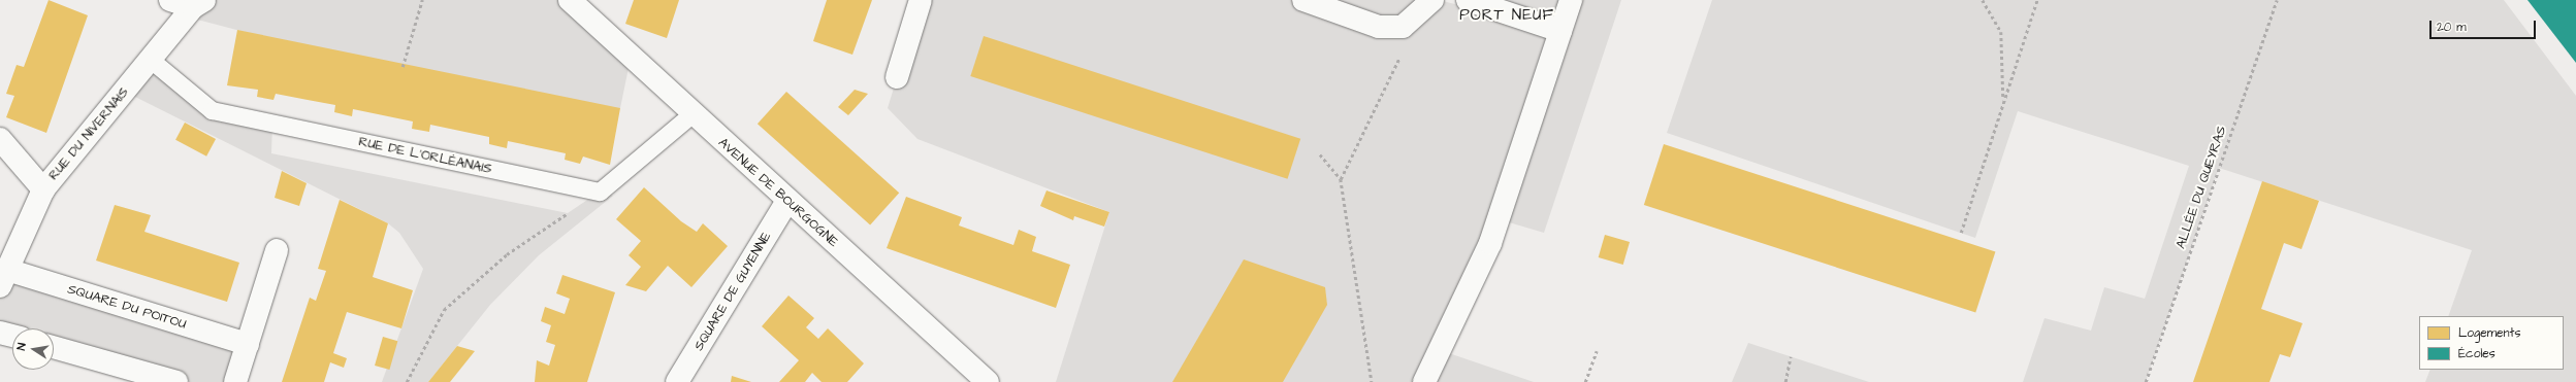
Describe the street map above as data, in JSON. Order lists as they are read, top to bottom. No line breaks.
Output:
{"streets":{"street":["RUE DU NIVERNAIS","AVENUE DE BOURGOGNE","SQUARE DE GUYENNE","SQUARE DU POITOU"],"lane":["RUE DE L'ORLÉANAIS"],"path":["ALLÉE DU QUEYRAS"]},"crossings":[["RUE DU NIVERNAIS","RUE DE L'ORLÉANAIS"],["RUE DU NIVERNAIS","SQUARE DU POITOU"],["AVENUE DE BOURGOGNE","SQUARE DE GUYENNE"]],"districts":["PORT NEUF"],"legend":["Logements","Écoles"],"scale_bar":"20 m","north":"left"}
